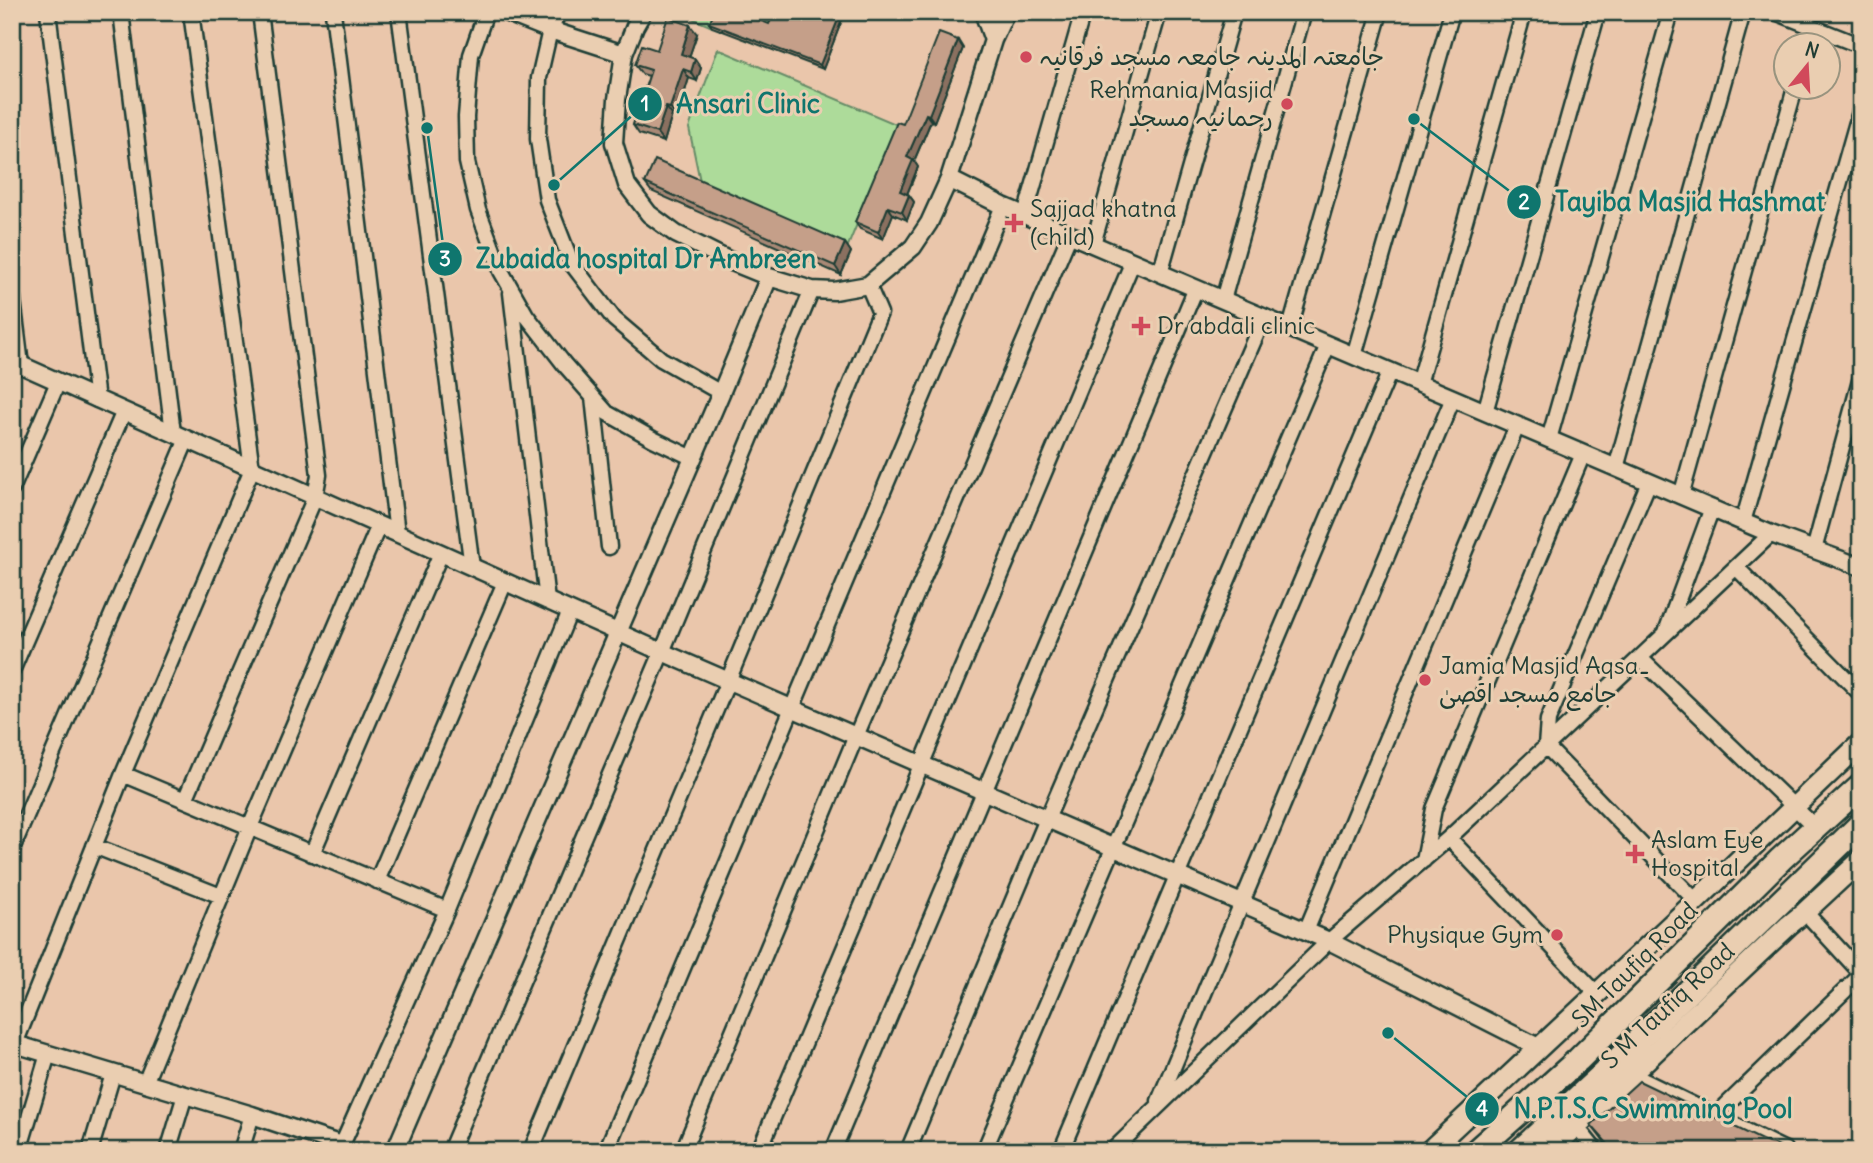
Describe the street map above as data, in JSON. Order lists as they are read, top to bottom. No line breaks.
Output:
{"streets":{"highway":["SM Taufiq Road"],"main road":["S M Taufiq Road"]},"places":{"other":["جامعتہ المدینہ جامعہ مسجد فرقانیہ","Rehmania Masjid رحمانیہ مسجد","Tayiba Masjid Hashmat","Zubaida hospital Dr Ambreen","Ansari Clinic","Jamia Masjid Aqsa۔ جامع مسجد اقصیٰ","Physique Gym","N.P.T.S.C Swimming Pool"],"health":["Sajjad khatna (child)","Dr abdali clinic","Aslam Eye Hospital"]},"north":"top"}
